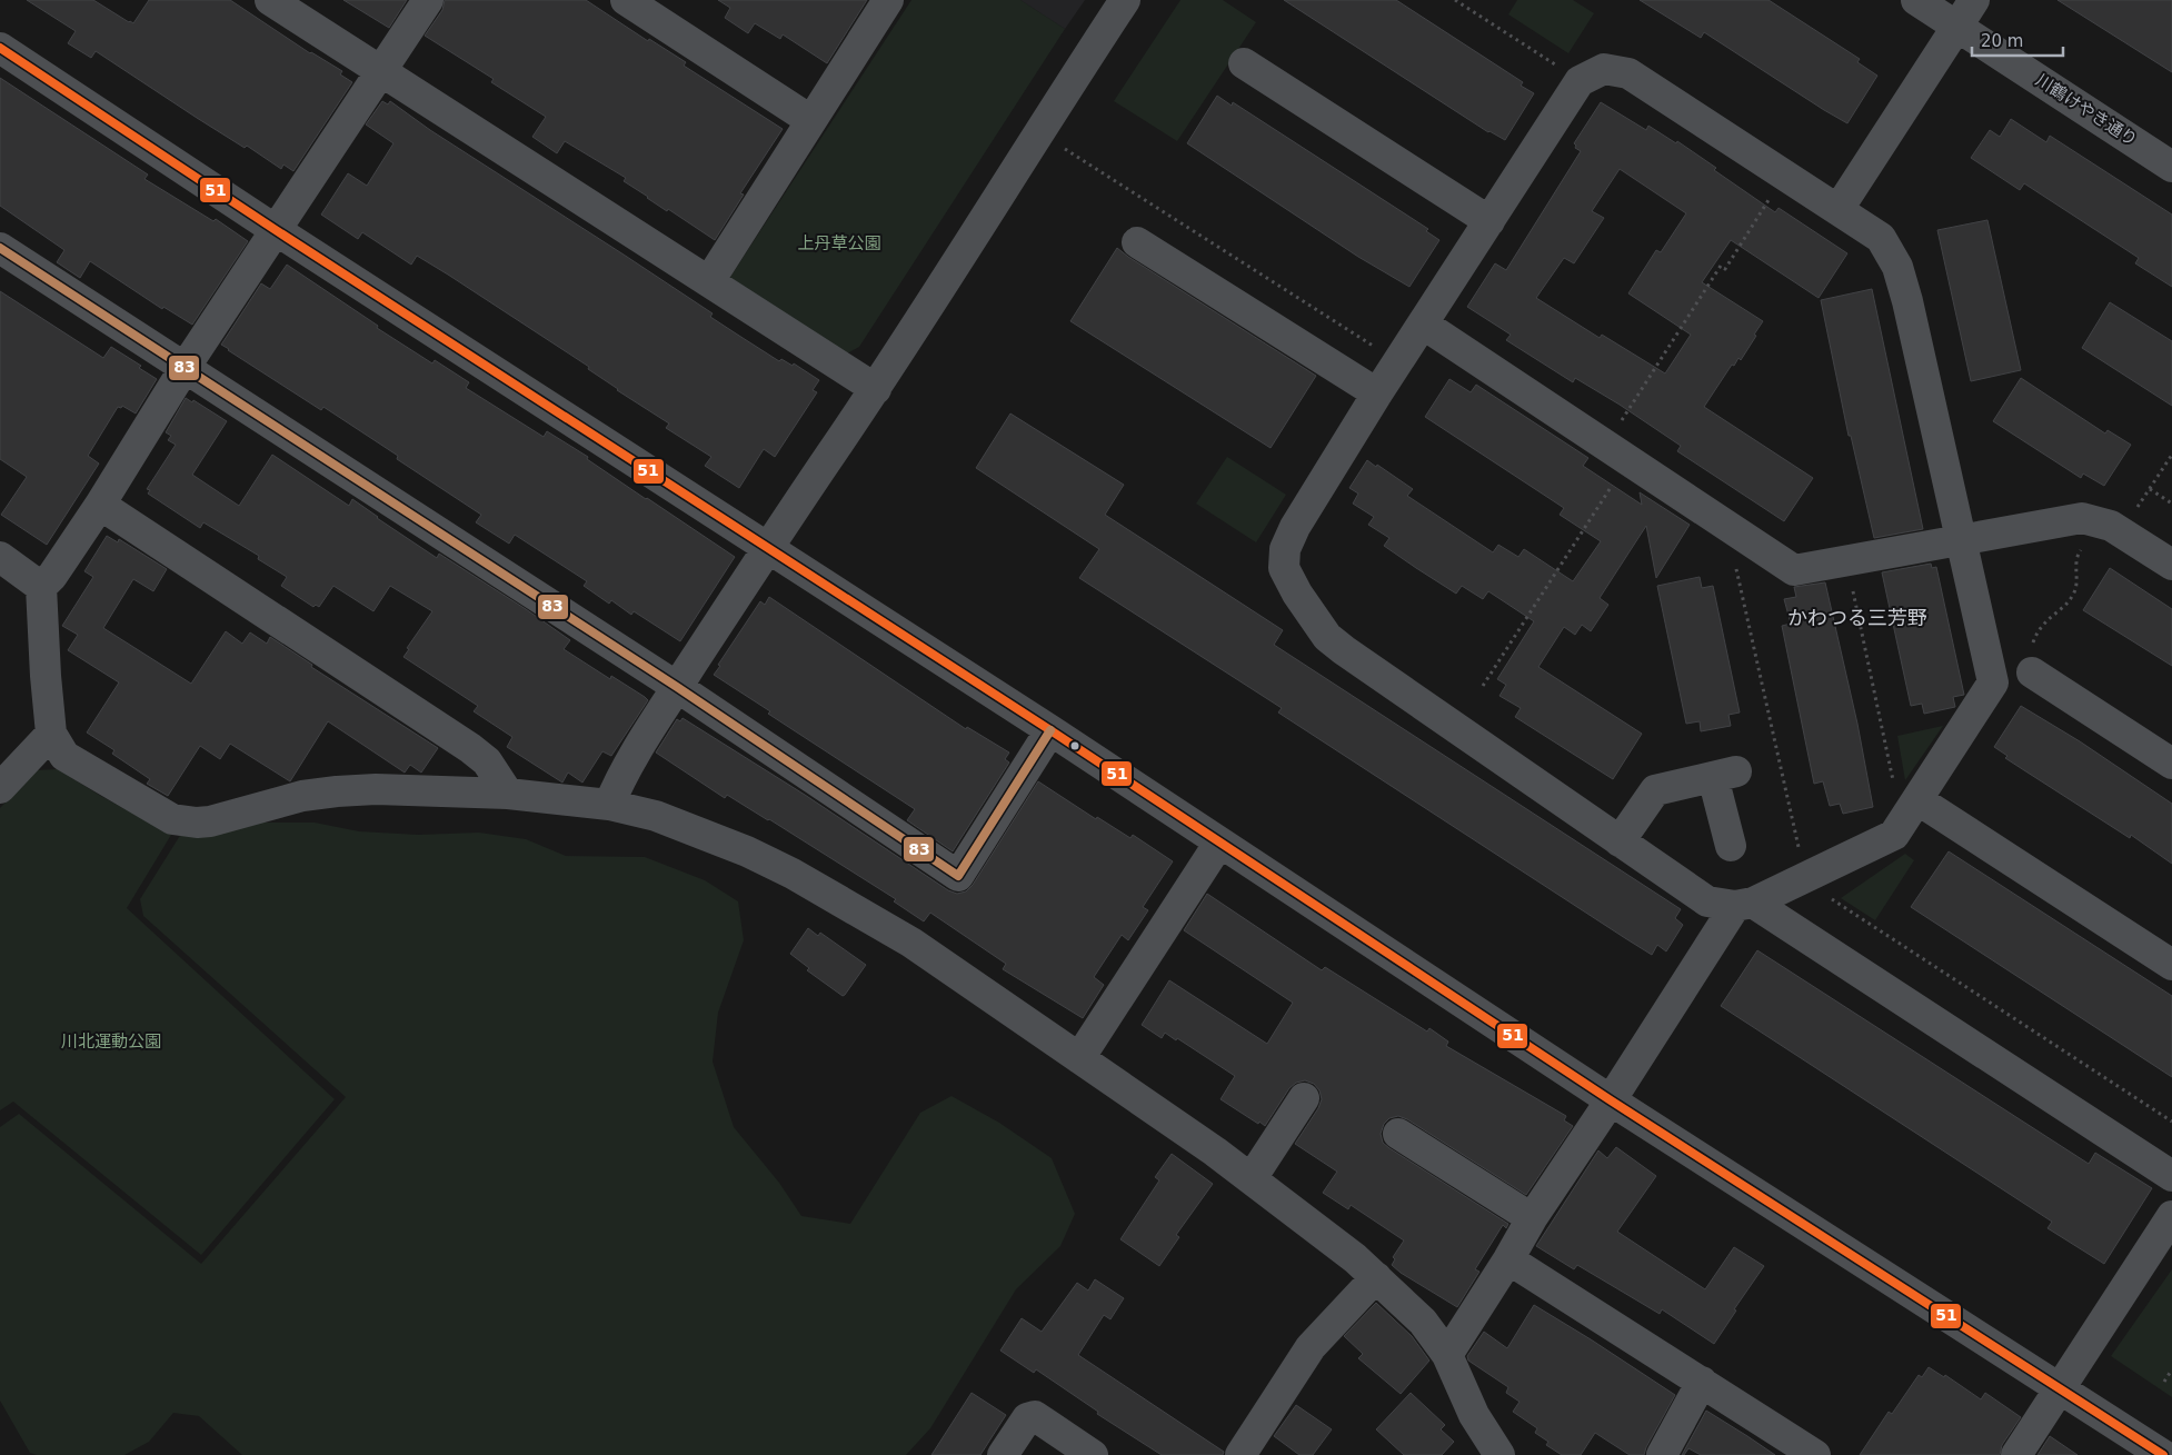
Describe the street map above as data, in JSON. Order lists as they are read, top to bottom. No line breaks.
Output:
{"streets":{"street":["川鶴けやき通り"]},"districts":["かわつる三芳野"],"parks":["上丹草公園","川北運動公園"],"lines":["transit line 51","transit line 83"],"scale_bar":"20 m"}
